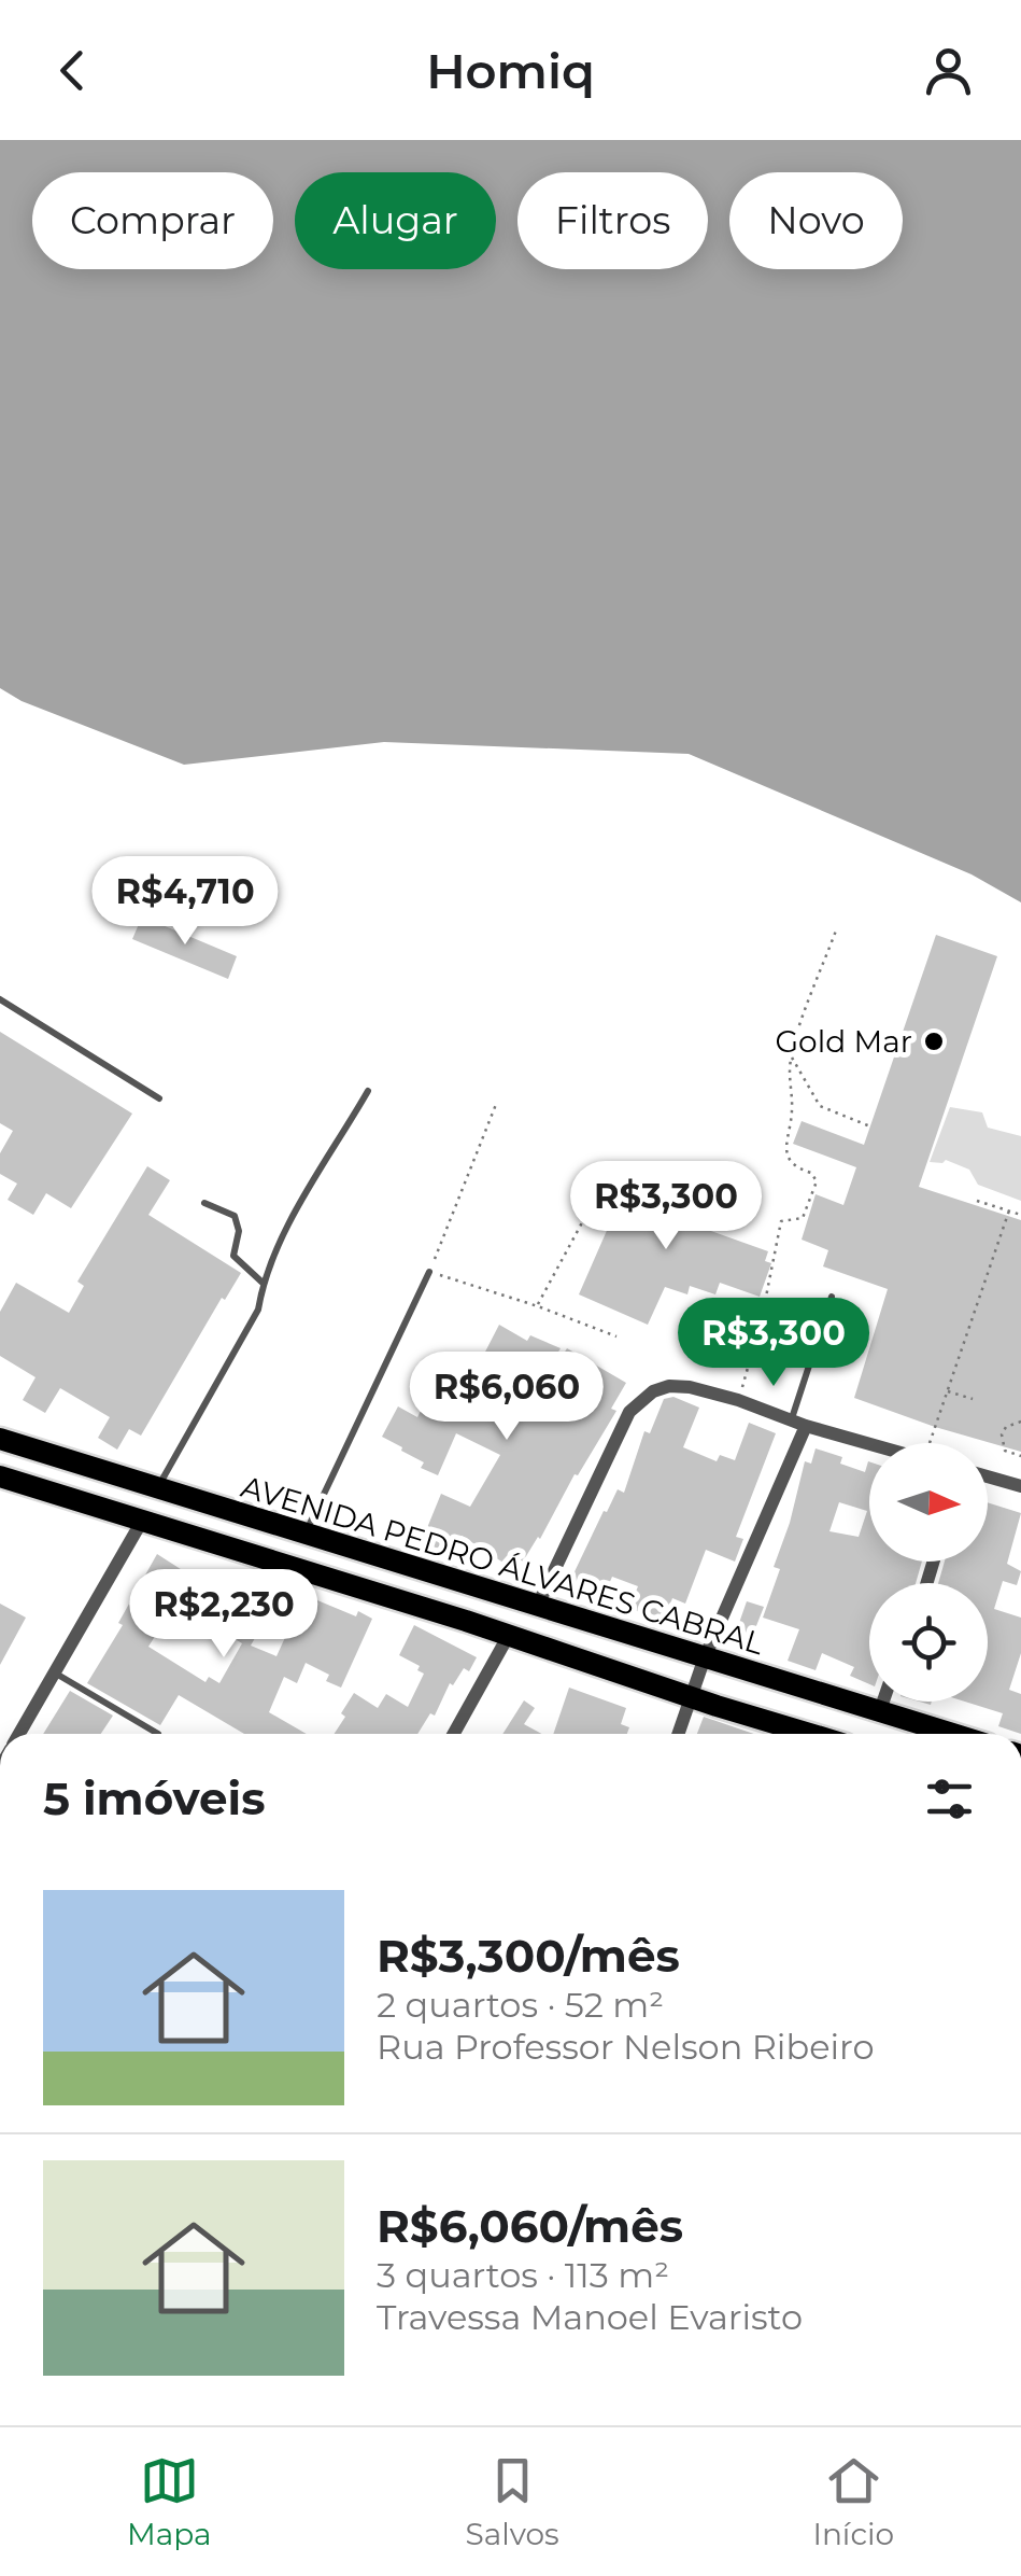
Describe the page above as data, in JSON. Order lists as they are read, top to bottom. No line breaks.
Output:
{"streets":{"main road":["AVENIDA PEDRO ÁLVARES CABRAL"]},"places":["Gold Mar"],"north":"right","page":{"header":"Homiq","chip":["Comprar","Alugar","Filtros","Novo"],"price":["R$4,710","R$3,300","R$3,300","R$6,060","R$2,230"],"heading":"5 imóveis","list":[{"name":"R$3,300/mês","note":"2 quartos · 52 m² · Rua Professor Nelson Ribeiro"},{"name":"R$6,060/mês","note":"3 quartos · 113 m² · Travessa Manoel Evaristo"}],"tabs":["Mapa","Salvos","Início"]}}
